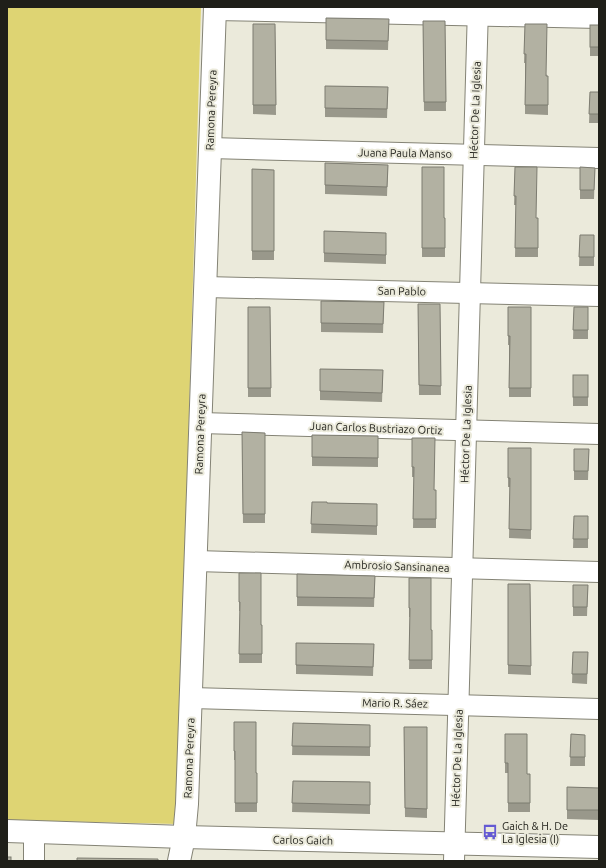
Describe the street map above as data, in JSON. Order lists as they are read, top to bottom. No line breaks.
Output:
{"streets":{"street":["Ramona Pereyra","Héctor De La Iglesia","Juana Paula Manso","San Pablo","Juan Carlos Bustriazo Ortiz","Ambrosio Sansinanea","Mario R. Sáez","Carlos Gaich"]},"crossings":[["Ramona Pereyra","Juana Paula Manso"],["Ramona Pereyra","San Pablo"],["Ramona Pereyra","Juan Carlos Bustriazo Ortiz"],["Ramona Pereyra","Ambrosio Sansinanea"],["Ramona Pereyra","Mario R. Sáez"],["Ramona Pereyra","Carlos Gaich"],["Héctor De La Iglesia","Juana Paula Manso"],["Héctor De La Iglesia","San Pablo"],["Héctor De La Iglesia","Juan Carlos Bustriazo Ortiz"],["Héctor De La Iglesia","Ambrosio Sansinanea"],["Héctor De La Iglesia","Mario R. Sáez"],["Héctor De La Iglesia","Carlos Gaich"]],"places":{"bus stop":["Gaich & H. De La Iglesia (I)"]}}
